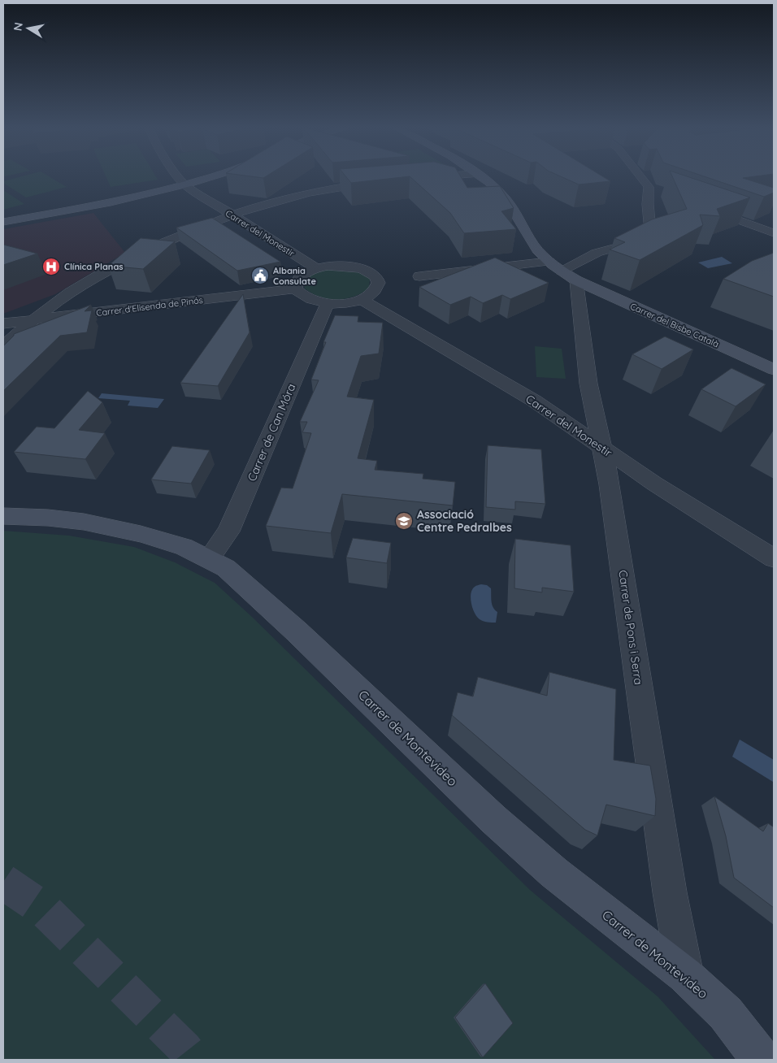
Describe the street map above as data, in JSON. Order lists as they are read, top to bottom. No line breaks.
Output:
{"streets":{"street":["Carrer del Monestir","Carrer d'Elisenda de Pinós","Carrer del Bisbe Català","Carrer de Can Móra","Carrer de Pons i Serra","Carrer de Montevideo"]},"crossings":[["Carrer del Monestir","Carrer de Pons i Serra"],["Carrer del Bisbe Català","Carrer de Pons i Serra"],["Carrer de Can Móra","Carrer de Montevideo"],["Carrer de Pons i Serra","Carrer de Montevideo"]],"places":{"hospital":["Clínica Planas"],"public building":["Albania Consulate"],"school or university":["Associació Centre Pedralbes"]},"north":"left"}
